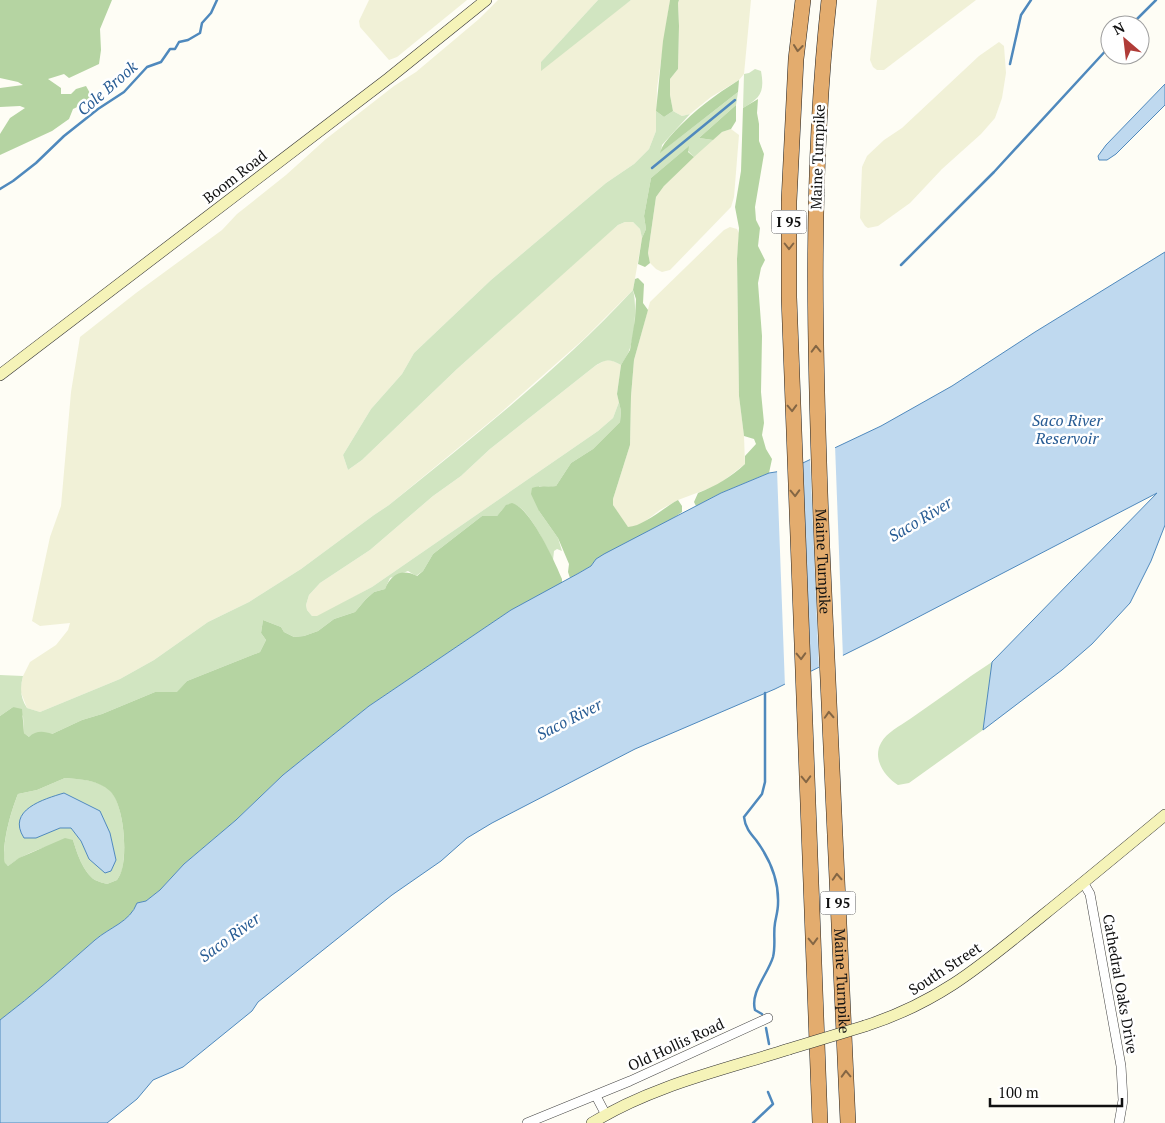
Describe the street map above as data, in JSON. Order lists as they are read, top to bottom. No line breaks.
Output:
{"streets":{"highway":["Maine Turnpike","I 95"],"street":["Boom Road","South Street","Cathedral Oaks Drive","Old Hollis Road"]},"crossings":[["South Street","Cathedral Oaks Drive"]],"water":["Cole Brook","Saco River Reservoir","Saco River"],"scale_bar":"100 m","north":"top left"}
